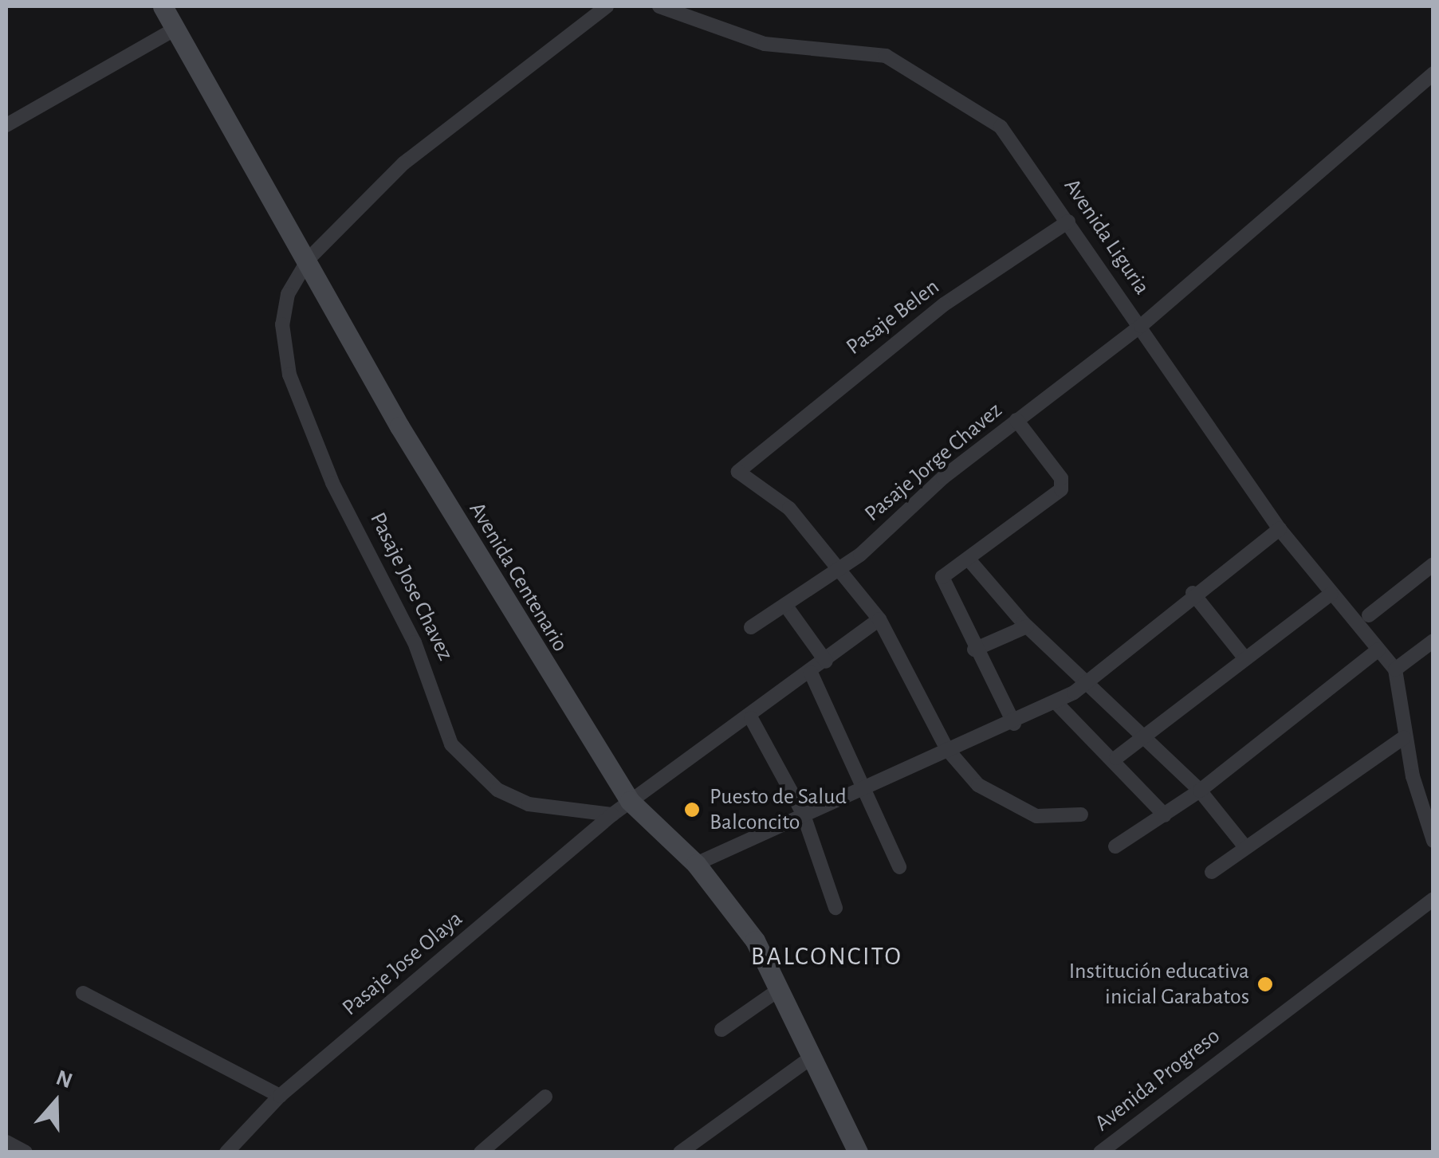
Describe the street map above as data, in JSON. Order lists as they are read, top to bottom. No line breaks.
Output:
{"streets":{"main road":["Avenida Centenario"],"street":["Avenida Liguria","Pasaje Belen","Pasaje Jorge Chavez","Pasaje Jose Chavez","Pasaje Jose Olaya","Avenida Progreso"]},"crossings":[["Avenida Liguria","Pasaje Belen"],["Avenida Liguria","Pasaje Jorge Chavez"],["Pasaje Belen","Pasaje Jorge Chavez"],["Avenida Centenario","Pasaje Jose Chavez"],["Pasaje Jose Chavez","Pasaje Jose Olaya"]],"districts":["BALCONCITO"],"places":["Puesto de Salud Balconcito","Institución educativa inicial Garabatos"],"north":"top"}
